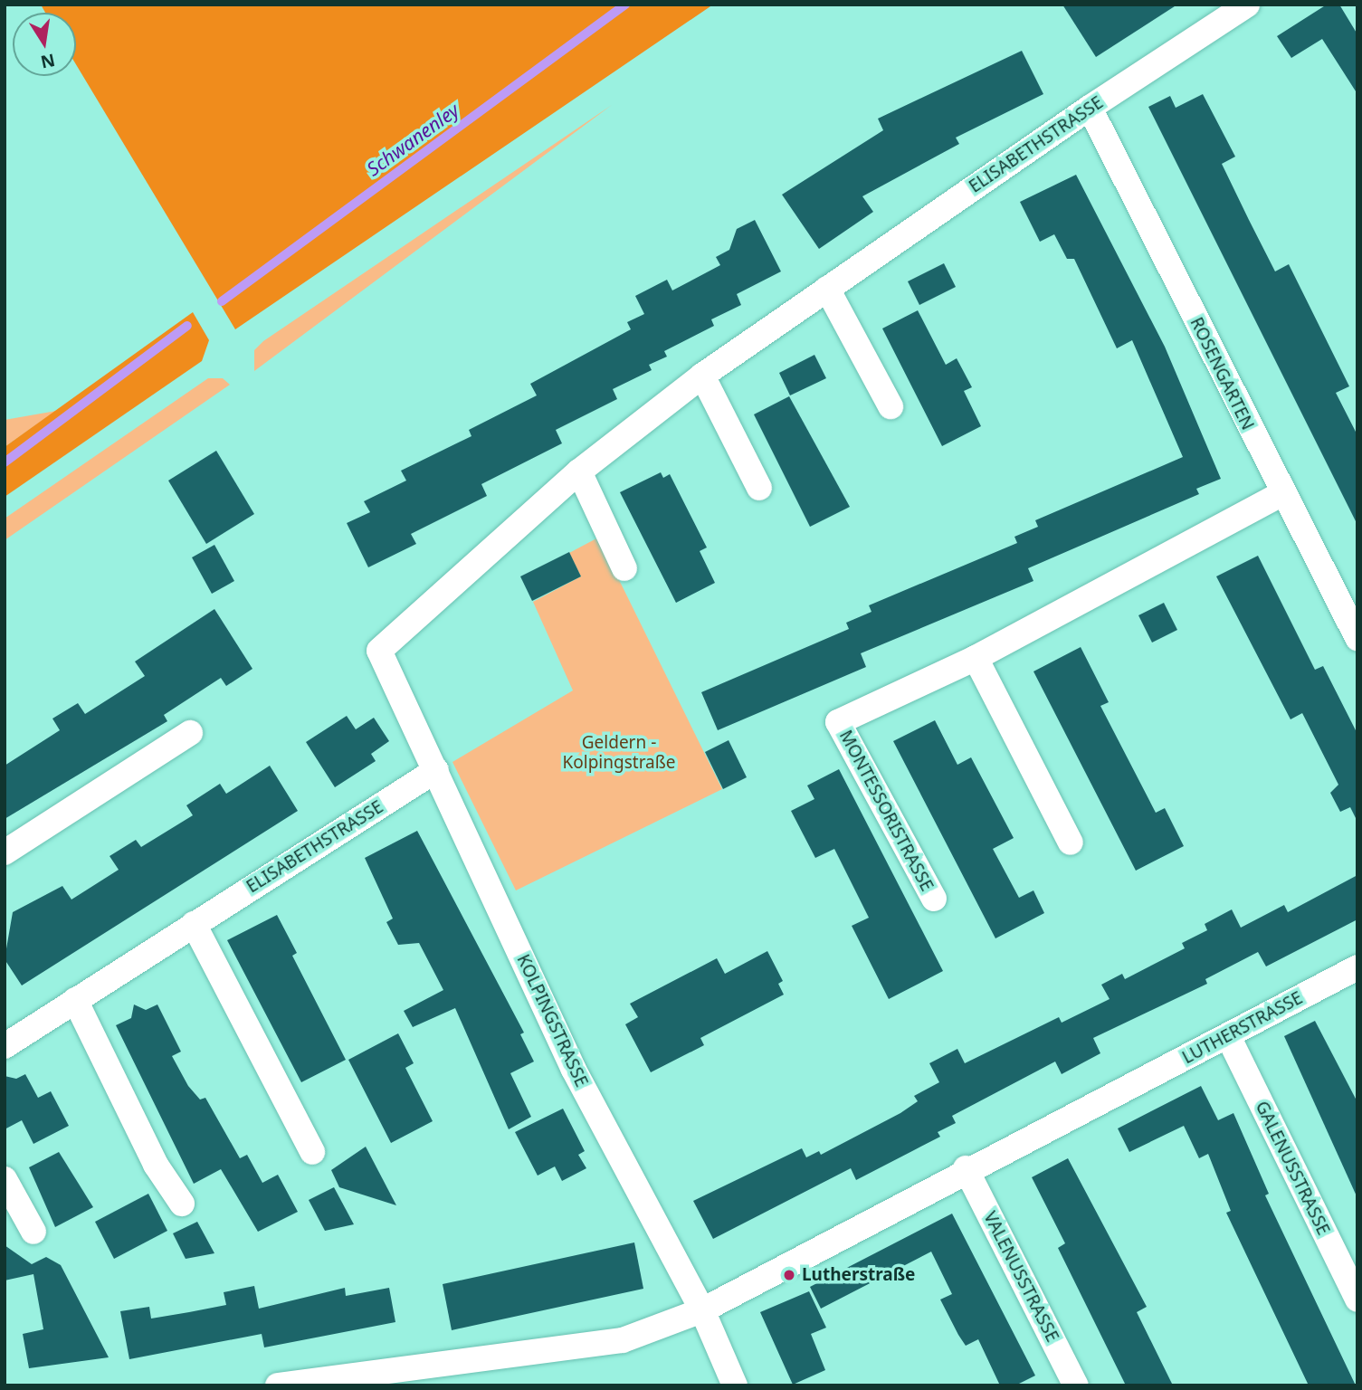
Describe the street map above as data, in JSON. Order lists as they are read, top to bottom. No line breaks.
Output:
{"streets":{"street":["ELISABETHSTRASSE","ROSENGARTEN","MONTESSORISTRASSE","KOLPINGSTRASSE","LUTHERSTRASSE","GALENUSSTRASSE","VALENUSSTRASSE"]},"crossings":[["ELISABETHSTRASSE","ROSENGARTEN"],["ELISABETHSTRASSE","KOLPINGSTRASSE"],["ROSENGARTEN","MONTESSORISTRASSE"],["KOLPINGSTRASSE","LUTHERSTRASSE"],["LUTHERSTRASSE","GALENUSSTRASSE"],["LUTHERSTRASSE","VALENUSSTRASSE"]],"water":["Schwanenley"],"parks":["Geldern - Kolpingstraße"],"places":["Lutherstraße"],"north":"bottom"}
